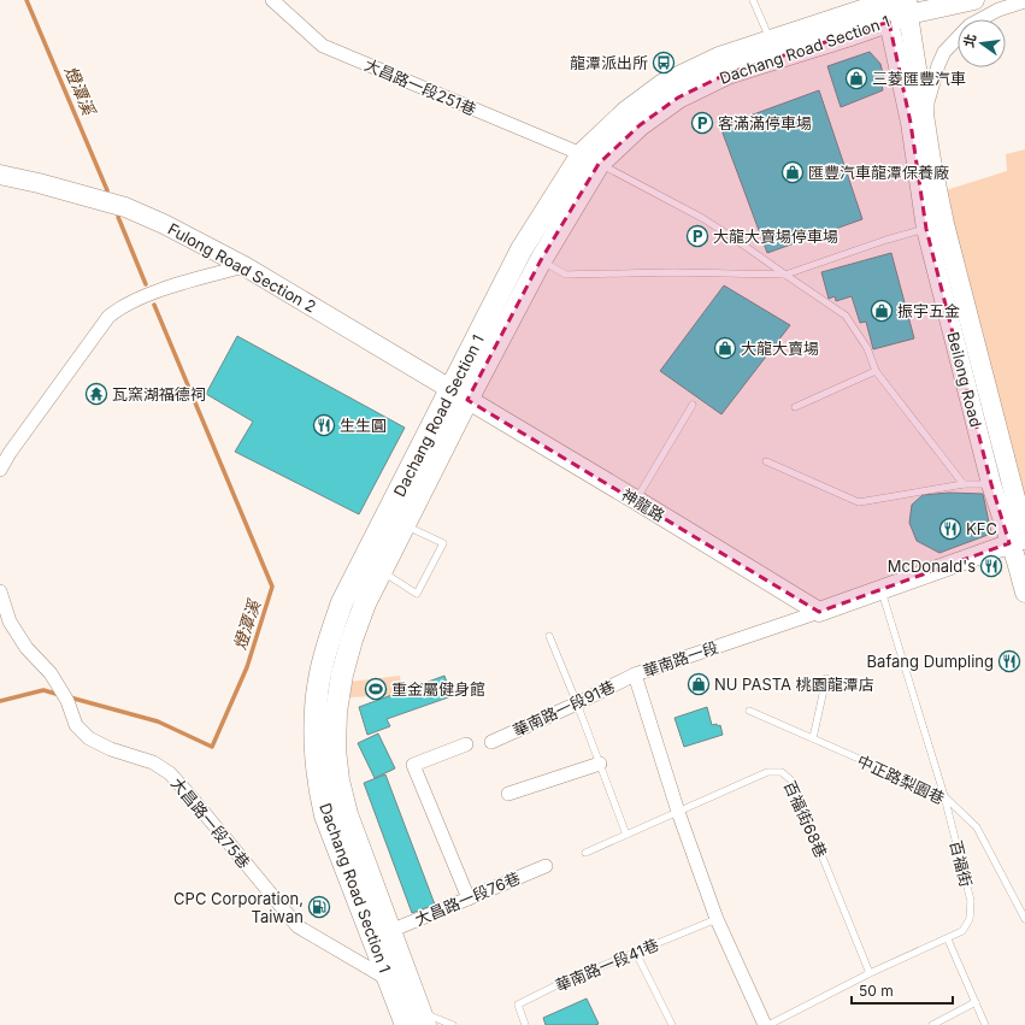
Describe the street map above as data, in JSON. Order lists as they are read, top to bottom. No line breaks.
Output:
{"streets":{"main road":["Dachang Road Section 1","Fulong Road Section 2","Beilong Road","神龍路","華南路一段"],"street":["大昌路一段251巷","華南路一段91巷","大昌路一段75巷","大昌路一段76巷"],"lane":["中正路梨園巷","百福街68巷","百福街","華南路一段41巷"]},"crossings":[["Dachang Road Section 1","大昌路一段251巷"],["Dachang Road Section 1","Fulong Road Section 2"],["Dachang Road Section 1","Beilong Road"],["Dachang Road Section 1","神龍路"],["Dachang Road Section 1","大昌路一段75巷"],["Dachang Road Section 1","大昌路一段76巷"],["Fulong Road Section 2","神龍路"],["Beilong Road","華南路一段"],["神龍路","華南路一段"],["華南路一段","華南路一段91巷"],["華南路一段","百福街68巷"],["華南路一段","百福街"],["華南路一段","華南路一段41巷"],["中正路梨園巷","百福街"],["百福街68巷","百福街"]],"water":["燈潭溪"],"places":{"bus stop":["龍潭派出所"],"shop":["三菱匯豐汽車","匯豐汽車龍潭保養廠","振宇五金","大龍大賣場","NU PASTA 桃園龍潭店"],"parking":["客滿滿停車場","大龍大賣場停車場"],"temple":["瓦窯湖福德祠"],"restaurant":["生生圓","KFC","McDonald's","Bafang Dumpling"],"sports":["重金屬健身館"],"fuel station":["CPC Corporation, Taiwan"]},"scale_bar":"50 m","north":"left"}
